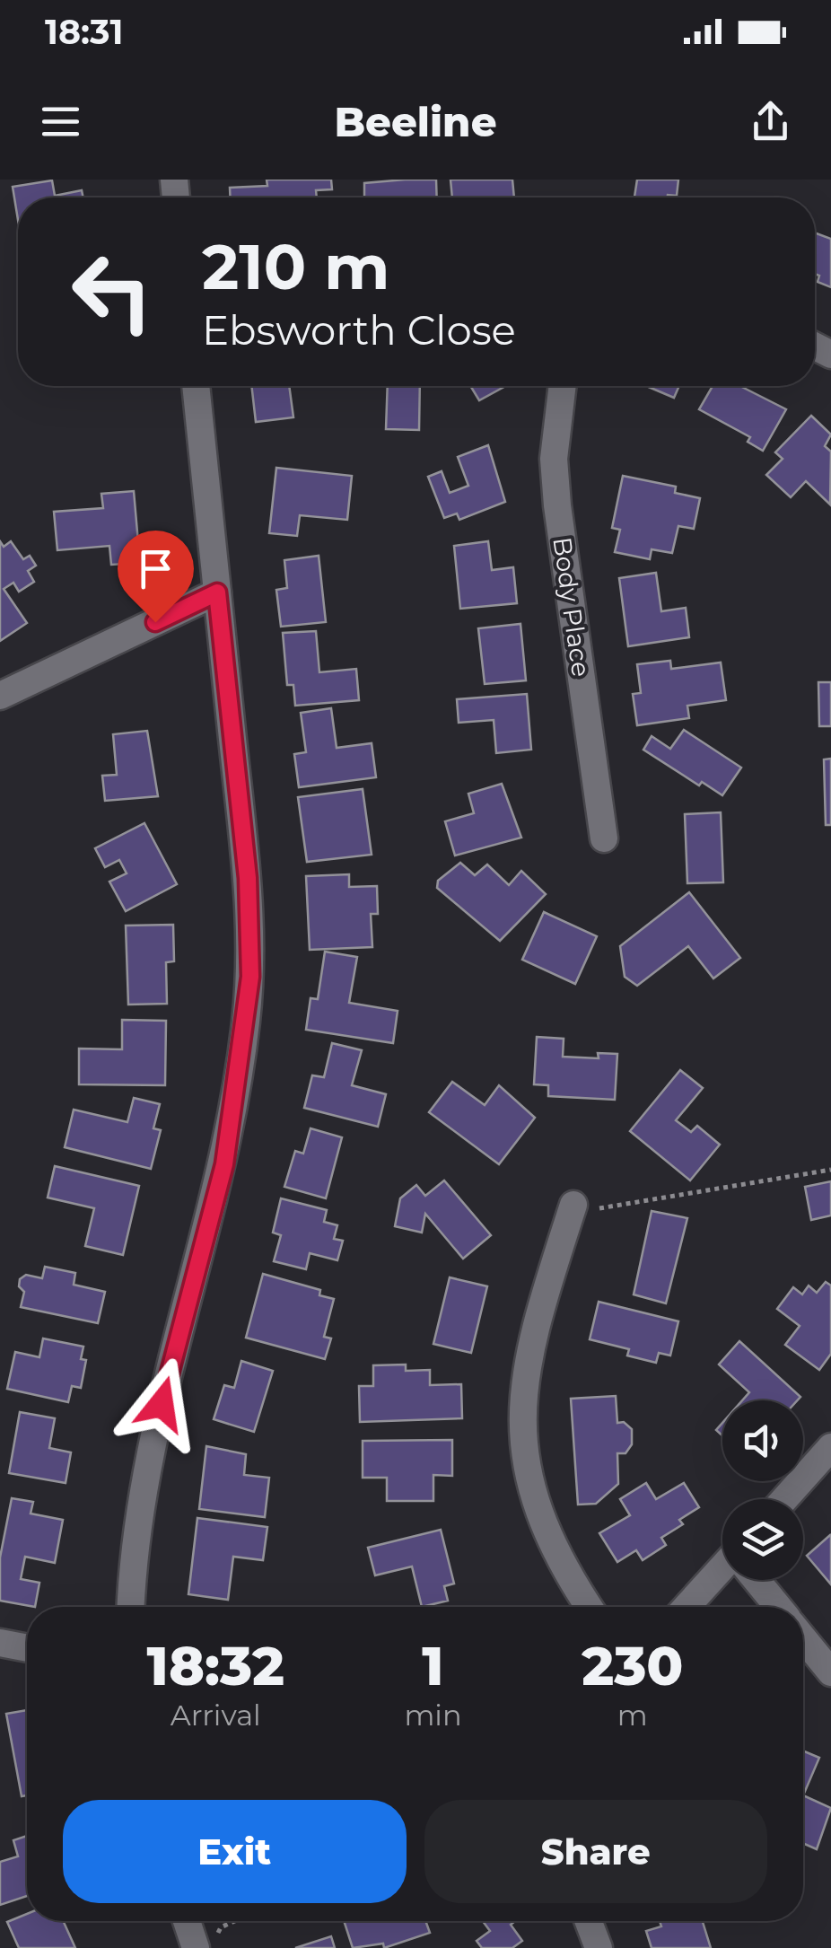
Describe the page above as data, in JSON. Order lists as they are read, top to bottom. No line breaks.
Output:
{"streets":{"street":["Body Place"]},"page":{"status":"18:31","header":"Beeline","turn":["210 m","Ebsworth Close"],"eta":["18:32","Arrival","1","min","230","m"],"buttons":["Exit","Share"]}}
